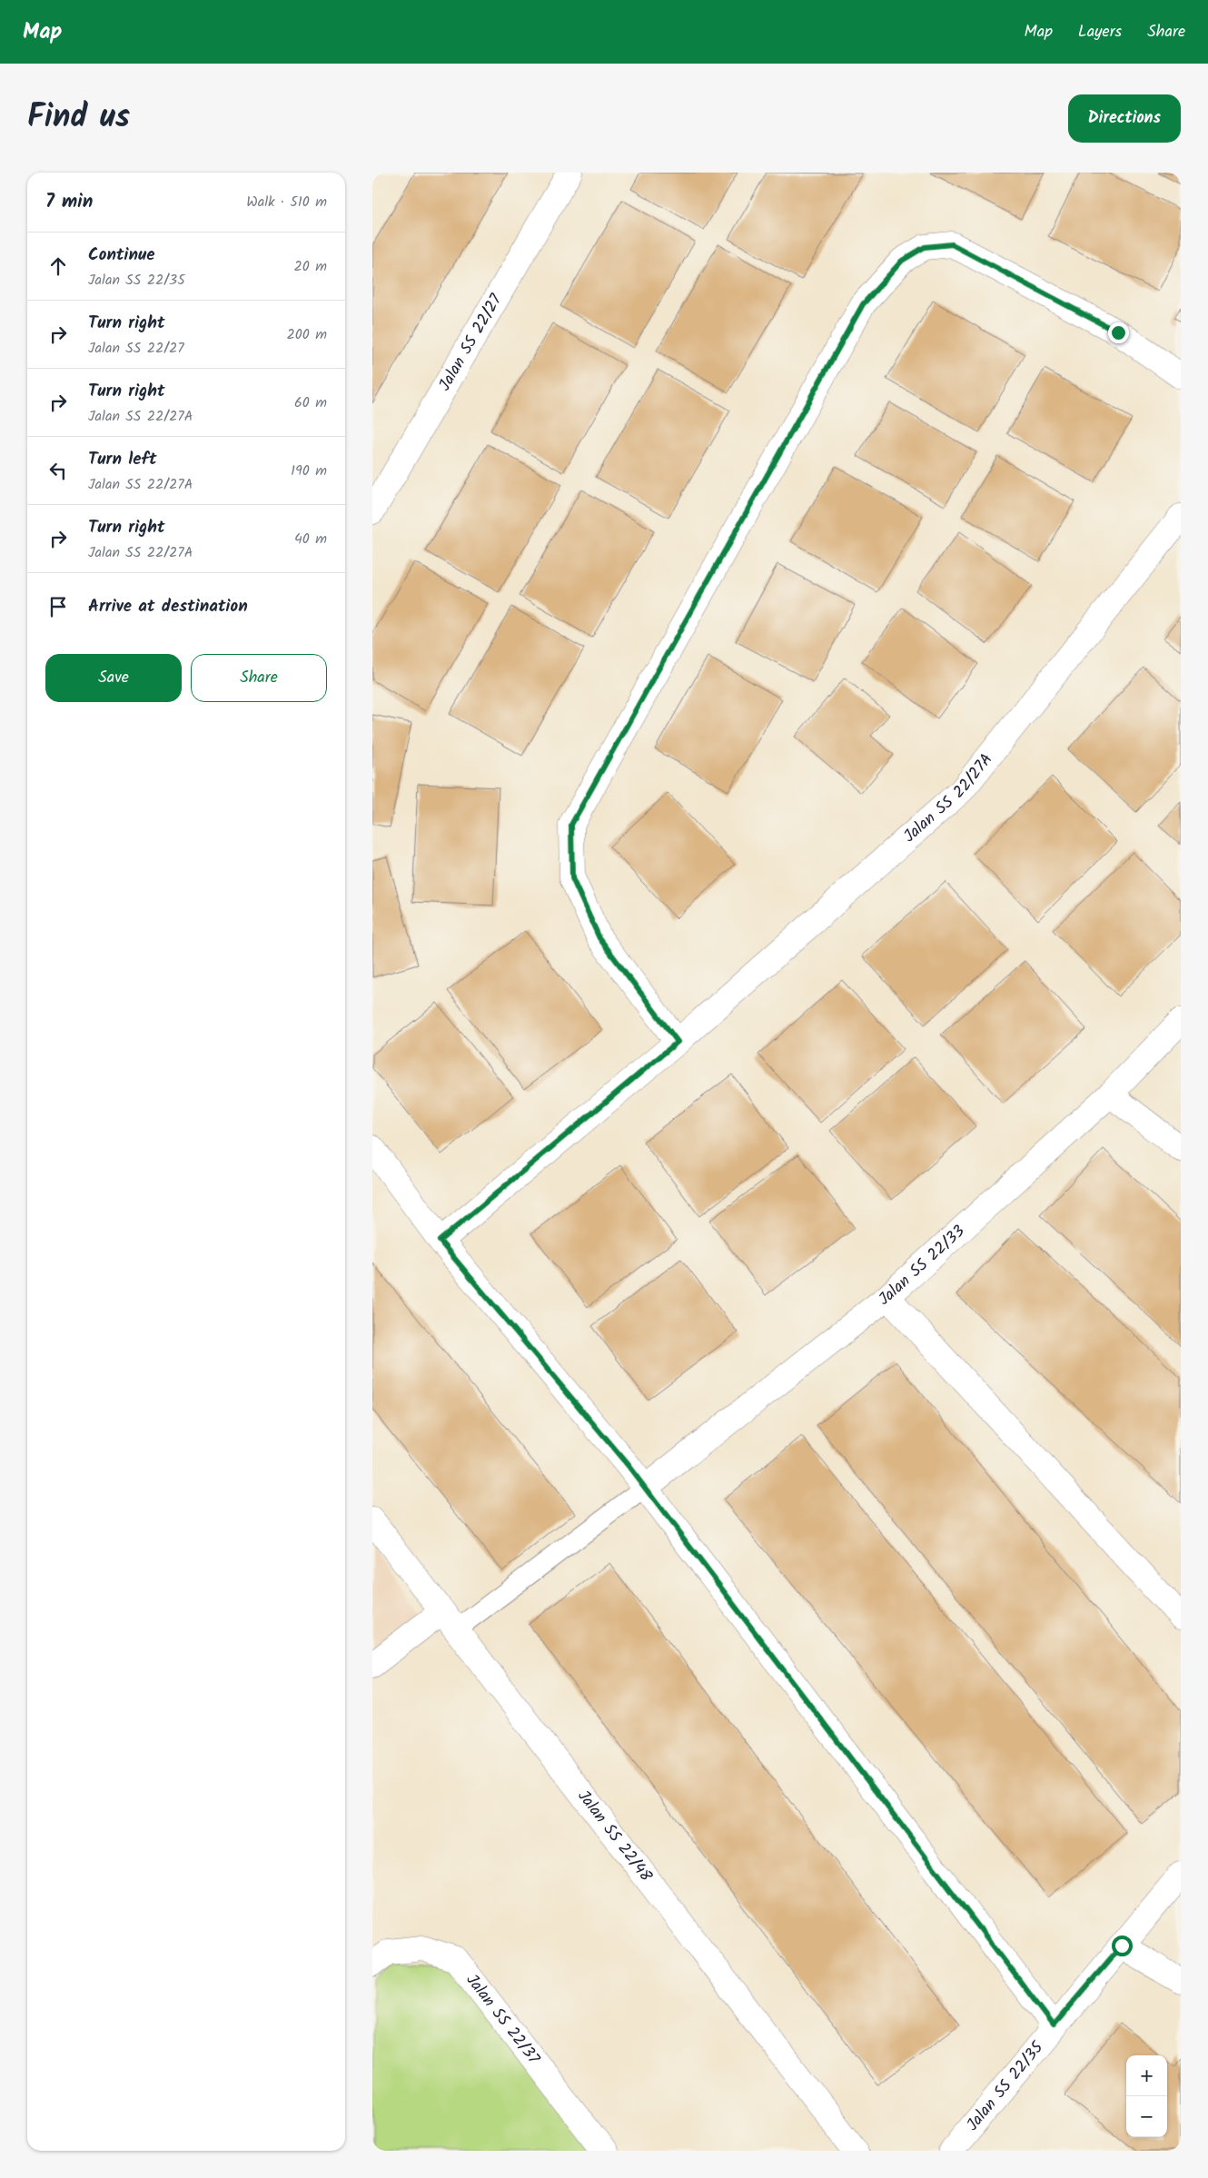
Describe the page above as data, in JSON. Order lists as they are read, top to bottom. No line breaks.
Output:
{"streets":{"street":["Jalan SS 22/27","Jalan SS 22/27A","Jalan SS 22/33","Jalan SS 22/48","Jalan SS 22/37","Jalan SS 22/35"]},"page":{"header":"Map","nav":["Map","Layers","Share"],"title":"Find us","buttons":["Directions",["Save","Share"]],"heading":["7 min","Walk · 510 m"],"list":[["Continue","Jalan SS 22/35","20 m"],["Turn right","Jalan SS 22/27","200 m"],["Turn right","Jalan SS 22/27A","60 m"],["Turn left","Jalan SS 22/27A","190 m"],["Turn right","Jalan SS 22/27A","40 m"],"Arrive at destination"],"map_buttons":["+","−"]}}
